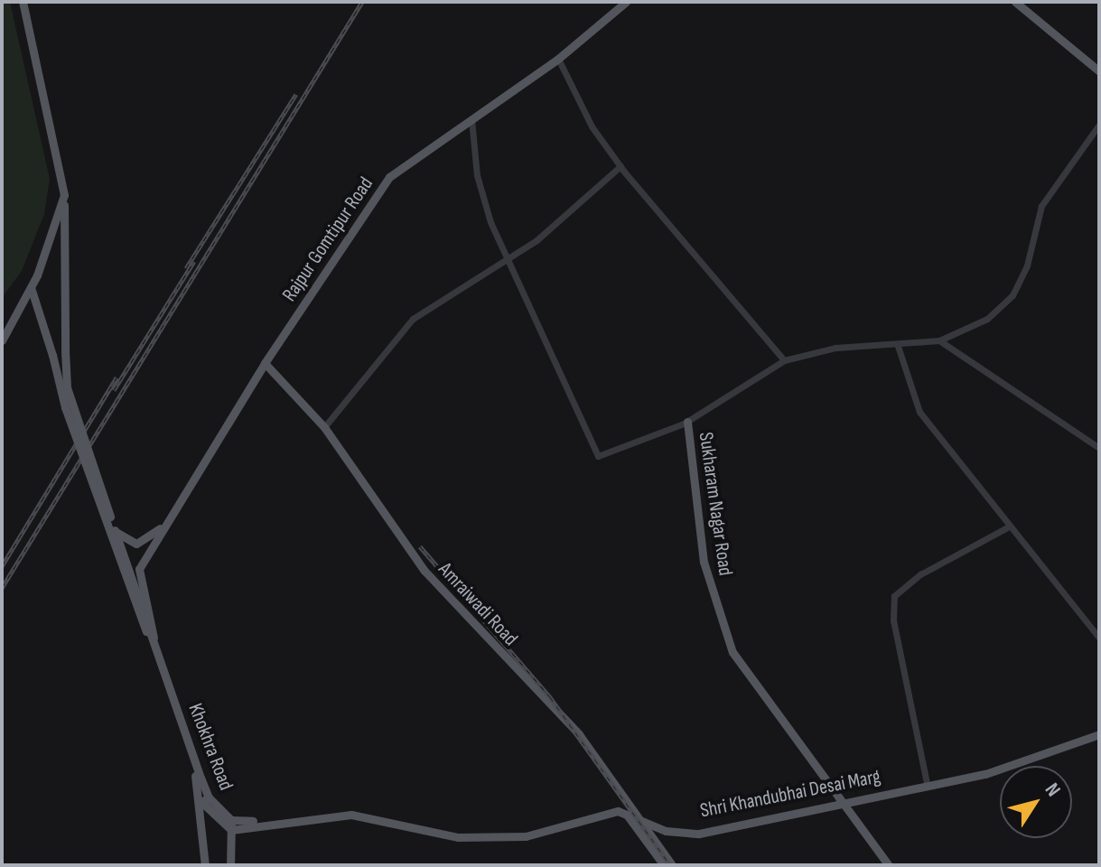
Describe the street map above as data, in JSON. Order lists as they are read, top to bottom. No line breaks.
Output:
{"streets":{"main road":["Rajpur Gomtipur Road","Sukharam Nagar Road","Amraiwadi Road","Khokhra Road","Shri Khandubhai Desai Marg"]},"crossings":[["Rajpur Gomtipur Road","Sukharam Nagar Road"],["Rajpur Gomtipur Road","Amraiwadi Road"],["Sukharam Nagar Road","Shri Khandubhai Desai Marg"],["Amraiwadi Road","Shri Khandubhai Desai Marg"]],"north":"top right"}
